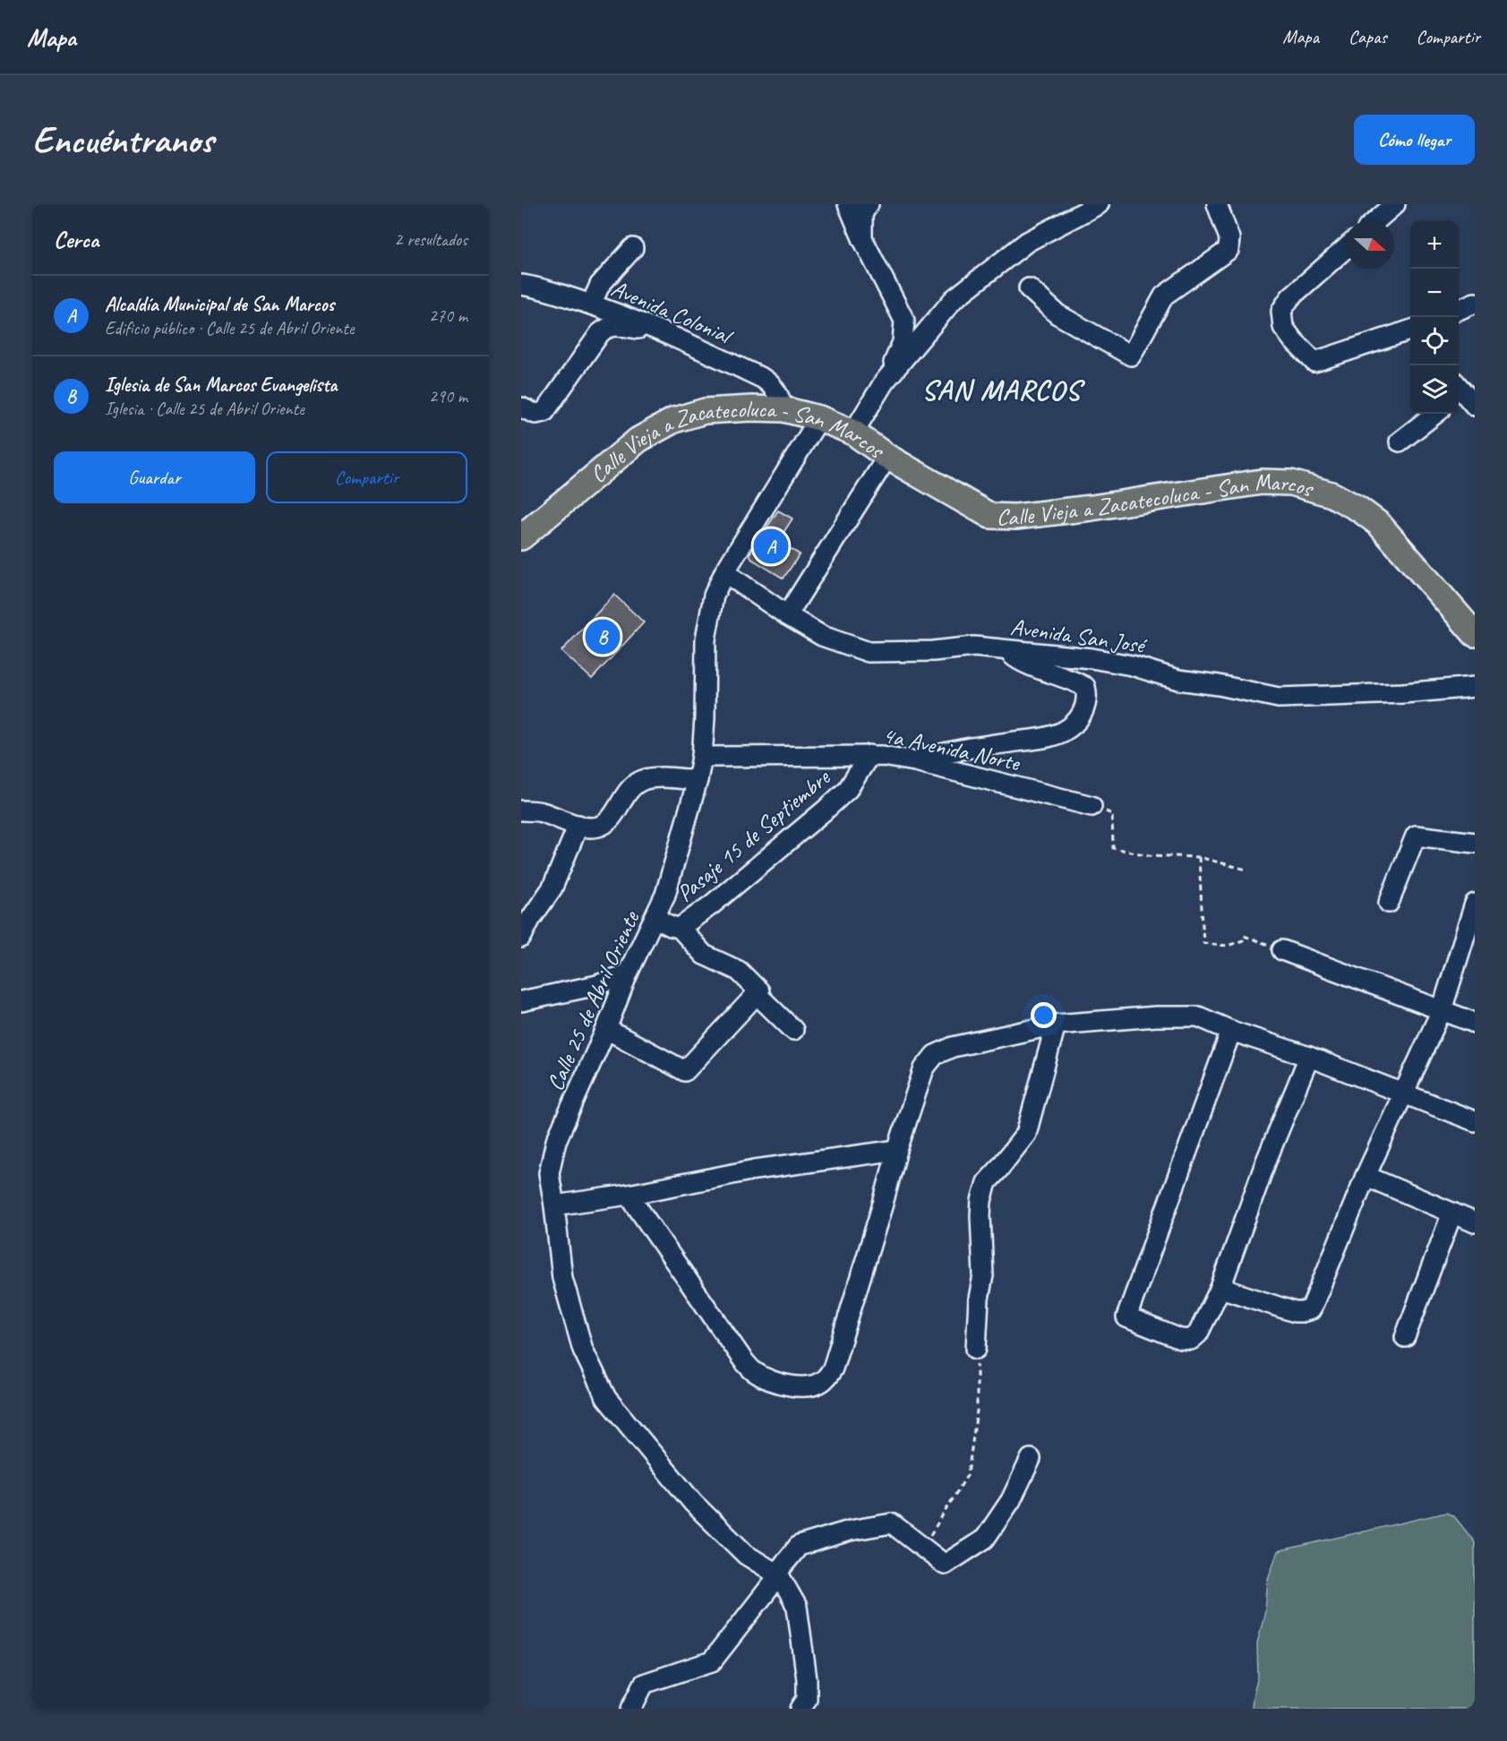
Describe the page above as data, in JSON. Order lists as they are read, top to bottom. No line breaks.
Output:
{"streets":{"main road":["Calle Vieja a Zacatecoluca - San Marcos"],"street":["Avenida Colonial","Avenida San José","4a Avenida Norte","Pasaje 15 de Septiembre","Calle 25 de Abril Oriente"]},"crossings":[["Avenida Colonial","Calle Vieja a Zacatecoluca - San Marcos"],["Calle Vieja a Zacatecoluca - San Marcos","Calle 25 de Abril Oriente"],["Avenida San José","Calle 25 de Abril Oriente"],["4a Avenida Norte","Pasaje 15 de Septiembre"],["4a Avenida Norte","Calle 25 de Abril Oriente"],["Pasaje 15 de Septiembre","Calle 25 de Abril Oriente"]],"districts":["SAN MARCOS"],"north":"right","page":{"header":"Mapa","nav":["Mapa","Capas","Compartir"],"buttons":["Cómo llegar",["Guardar","Compartir"]],"title":"Encuéntranos","heading":["Cerca","2 resultados"],"map_buttons":["+","−"],"list":[{"mark":"A","name":"Alcaldía Municipal de San Marcos","note":"Edificio público · Calle 25 de Abril Oriente","value":"270 m"},{"mark":"B","name":"Iglesia de San Marcos Evangelista","note":"Iglesia · Calle 25 de Abril Oriente","value":"290 m"}],"pins":["A","B"]}}
